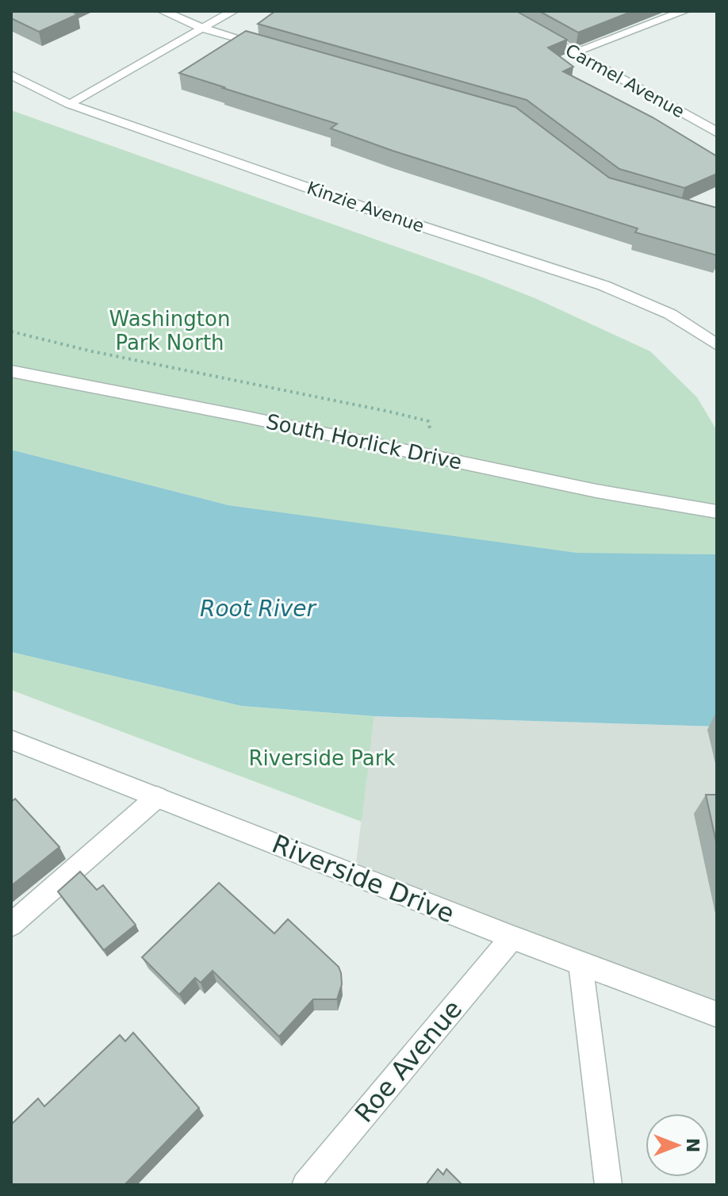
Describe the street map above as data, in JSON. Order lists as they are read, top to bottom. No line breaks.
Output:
{"streets":{"street":["Carmel Avenue","Kinzie Avenue","South Horlick Drive","Riverside Drive","Roe Avenue"]},"crossings":[["Riverside Drive","Roe Avenue"]],"water":["Root River"],"parks":["Washington Park North","Riverside Park"],"north":"right"}
